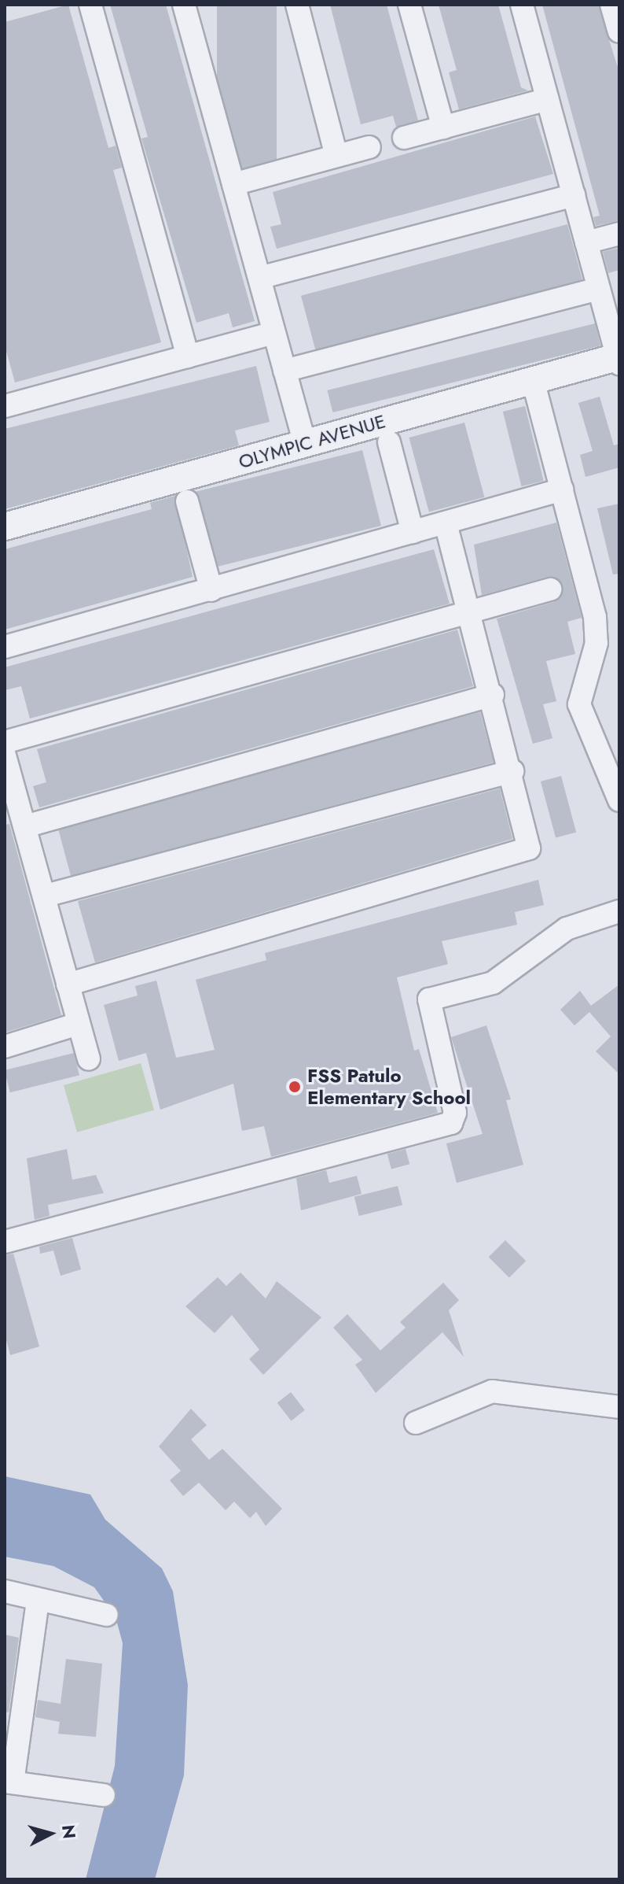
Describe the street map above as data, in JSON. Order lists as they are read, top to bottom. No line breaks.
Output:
{"streets":{"street":["OLYMPIC AVENUE"]},"places":["FSS Patulo Elementary School"],"north":"right"}
